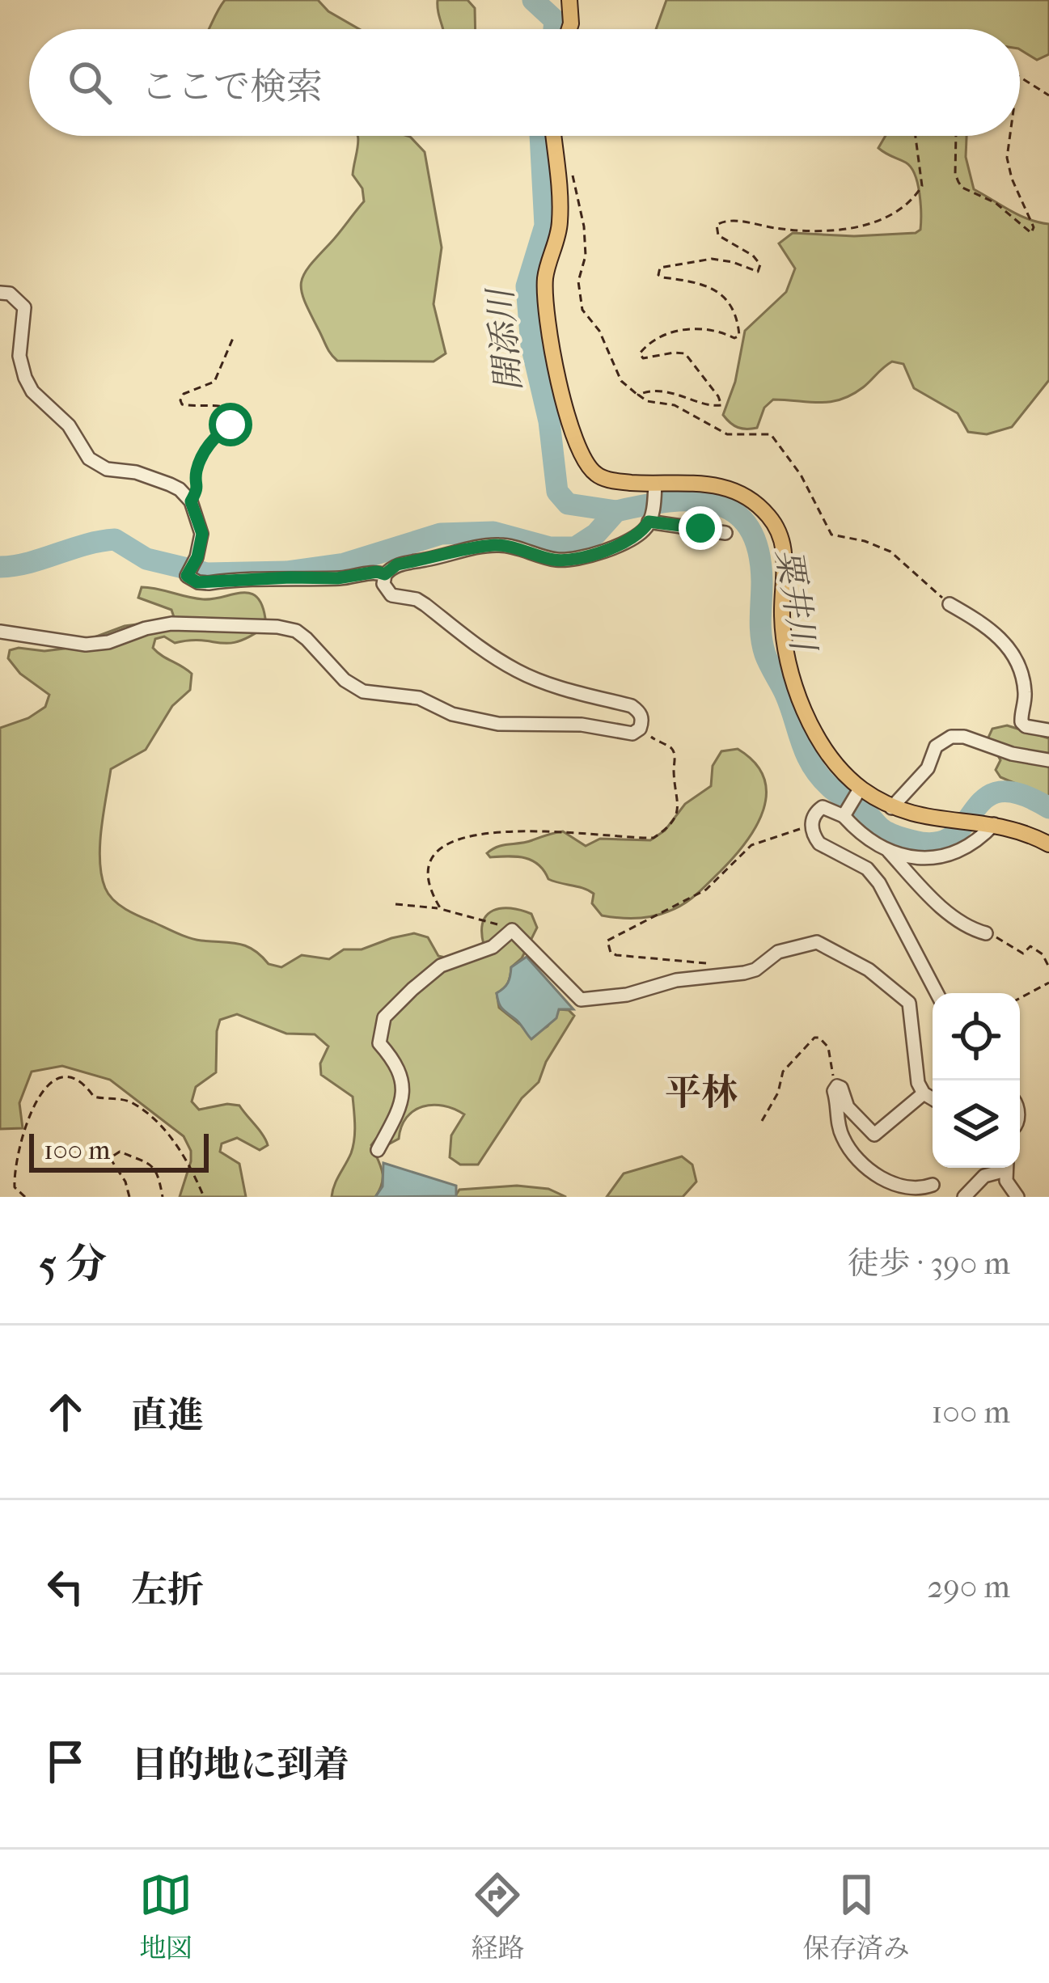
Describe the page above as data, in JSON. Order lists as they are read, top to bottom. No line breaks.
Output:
{"districts":["平林"],"water":["開添川","粟井川"],"scale_bar":"100 m","page":{"search":"ここで検索","scale":"100 m","heading":["5 分","徒歩 · 390 m"],"list":[["直進","100 m"],["左折","290 m"],"目的地に到着"],"nav":["地図","経路","保存済み"]}}
